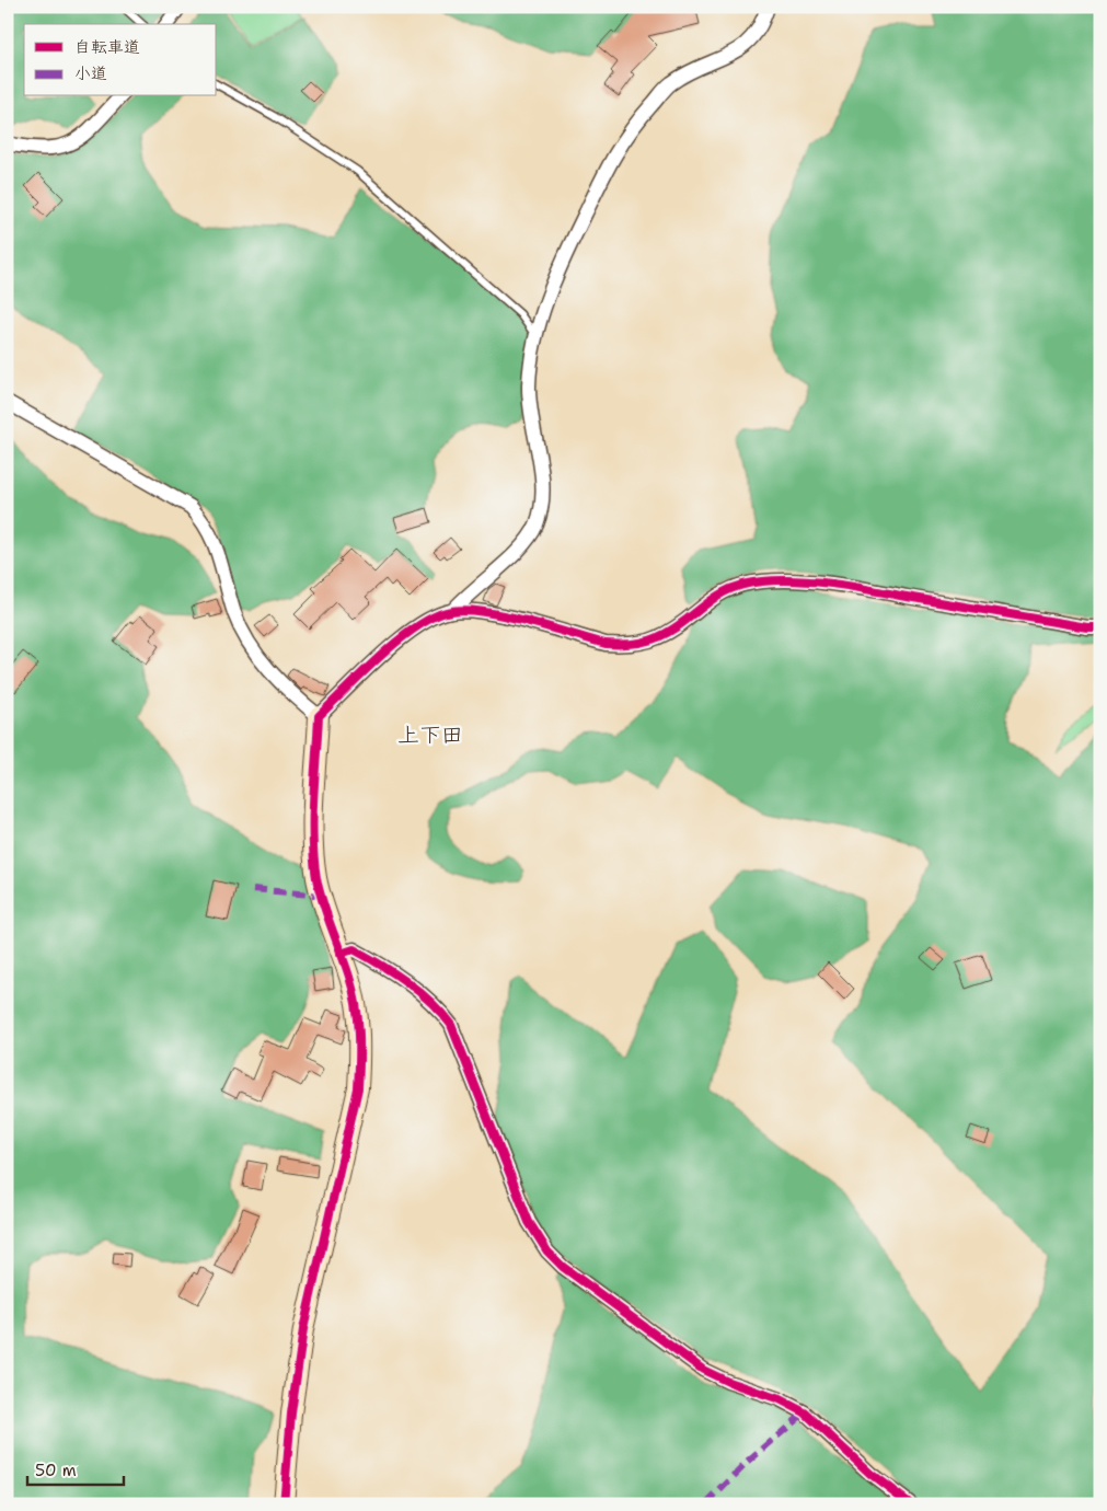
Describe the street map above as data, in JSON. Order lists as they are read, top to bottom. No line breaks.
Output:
{"districts":["上下田"],"legend":["自転車道","小道"],"scale_bar":"50 m"}
